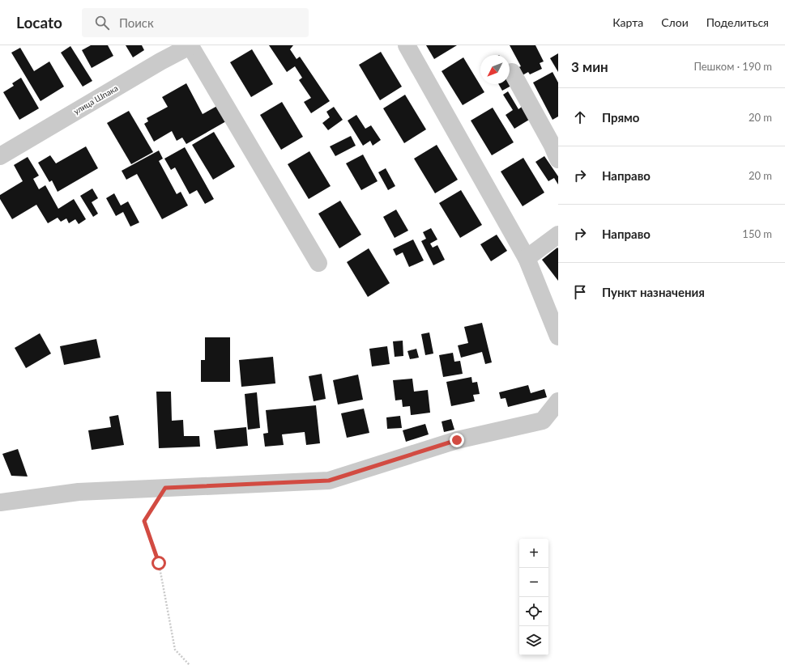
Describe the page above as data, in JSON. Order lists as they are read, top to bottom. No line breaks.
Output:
{"streets":{"street":["улица Шпака"]},"north":"bottom left","page":{"header":"Locato","search":"Поиск","nav":["Карта","Слои","Поделиться"],"heading":["3 мин","Пешком · 190 m"],"list":[["Прямо","20 m"],["Направо","20 m"],["Направо","150 m"],"Пункт назначения"],"map_buttons":["+","−"]}}
